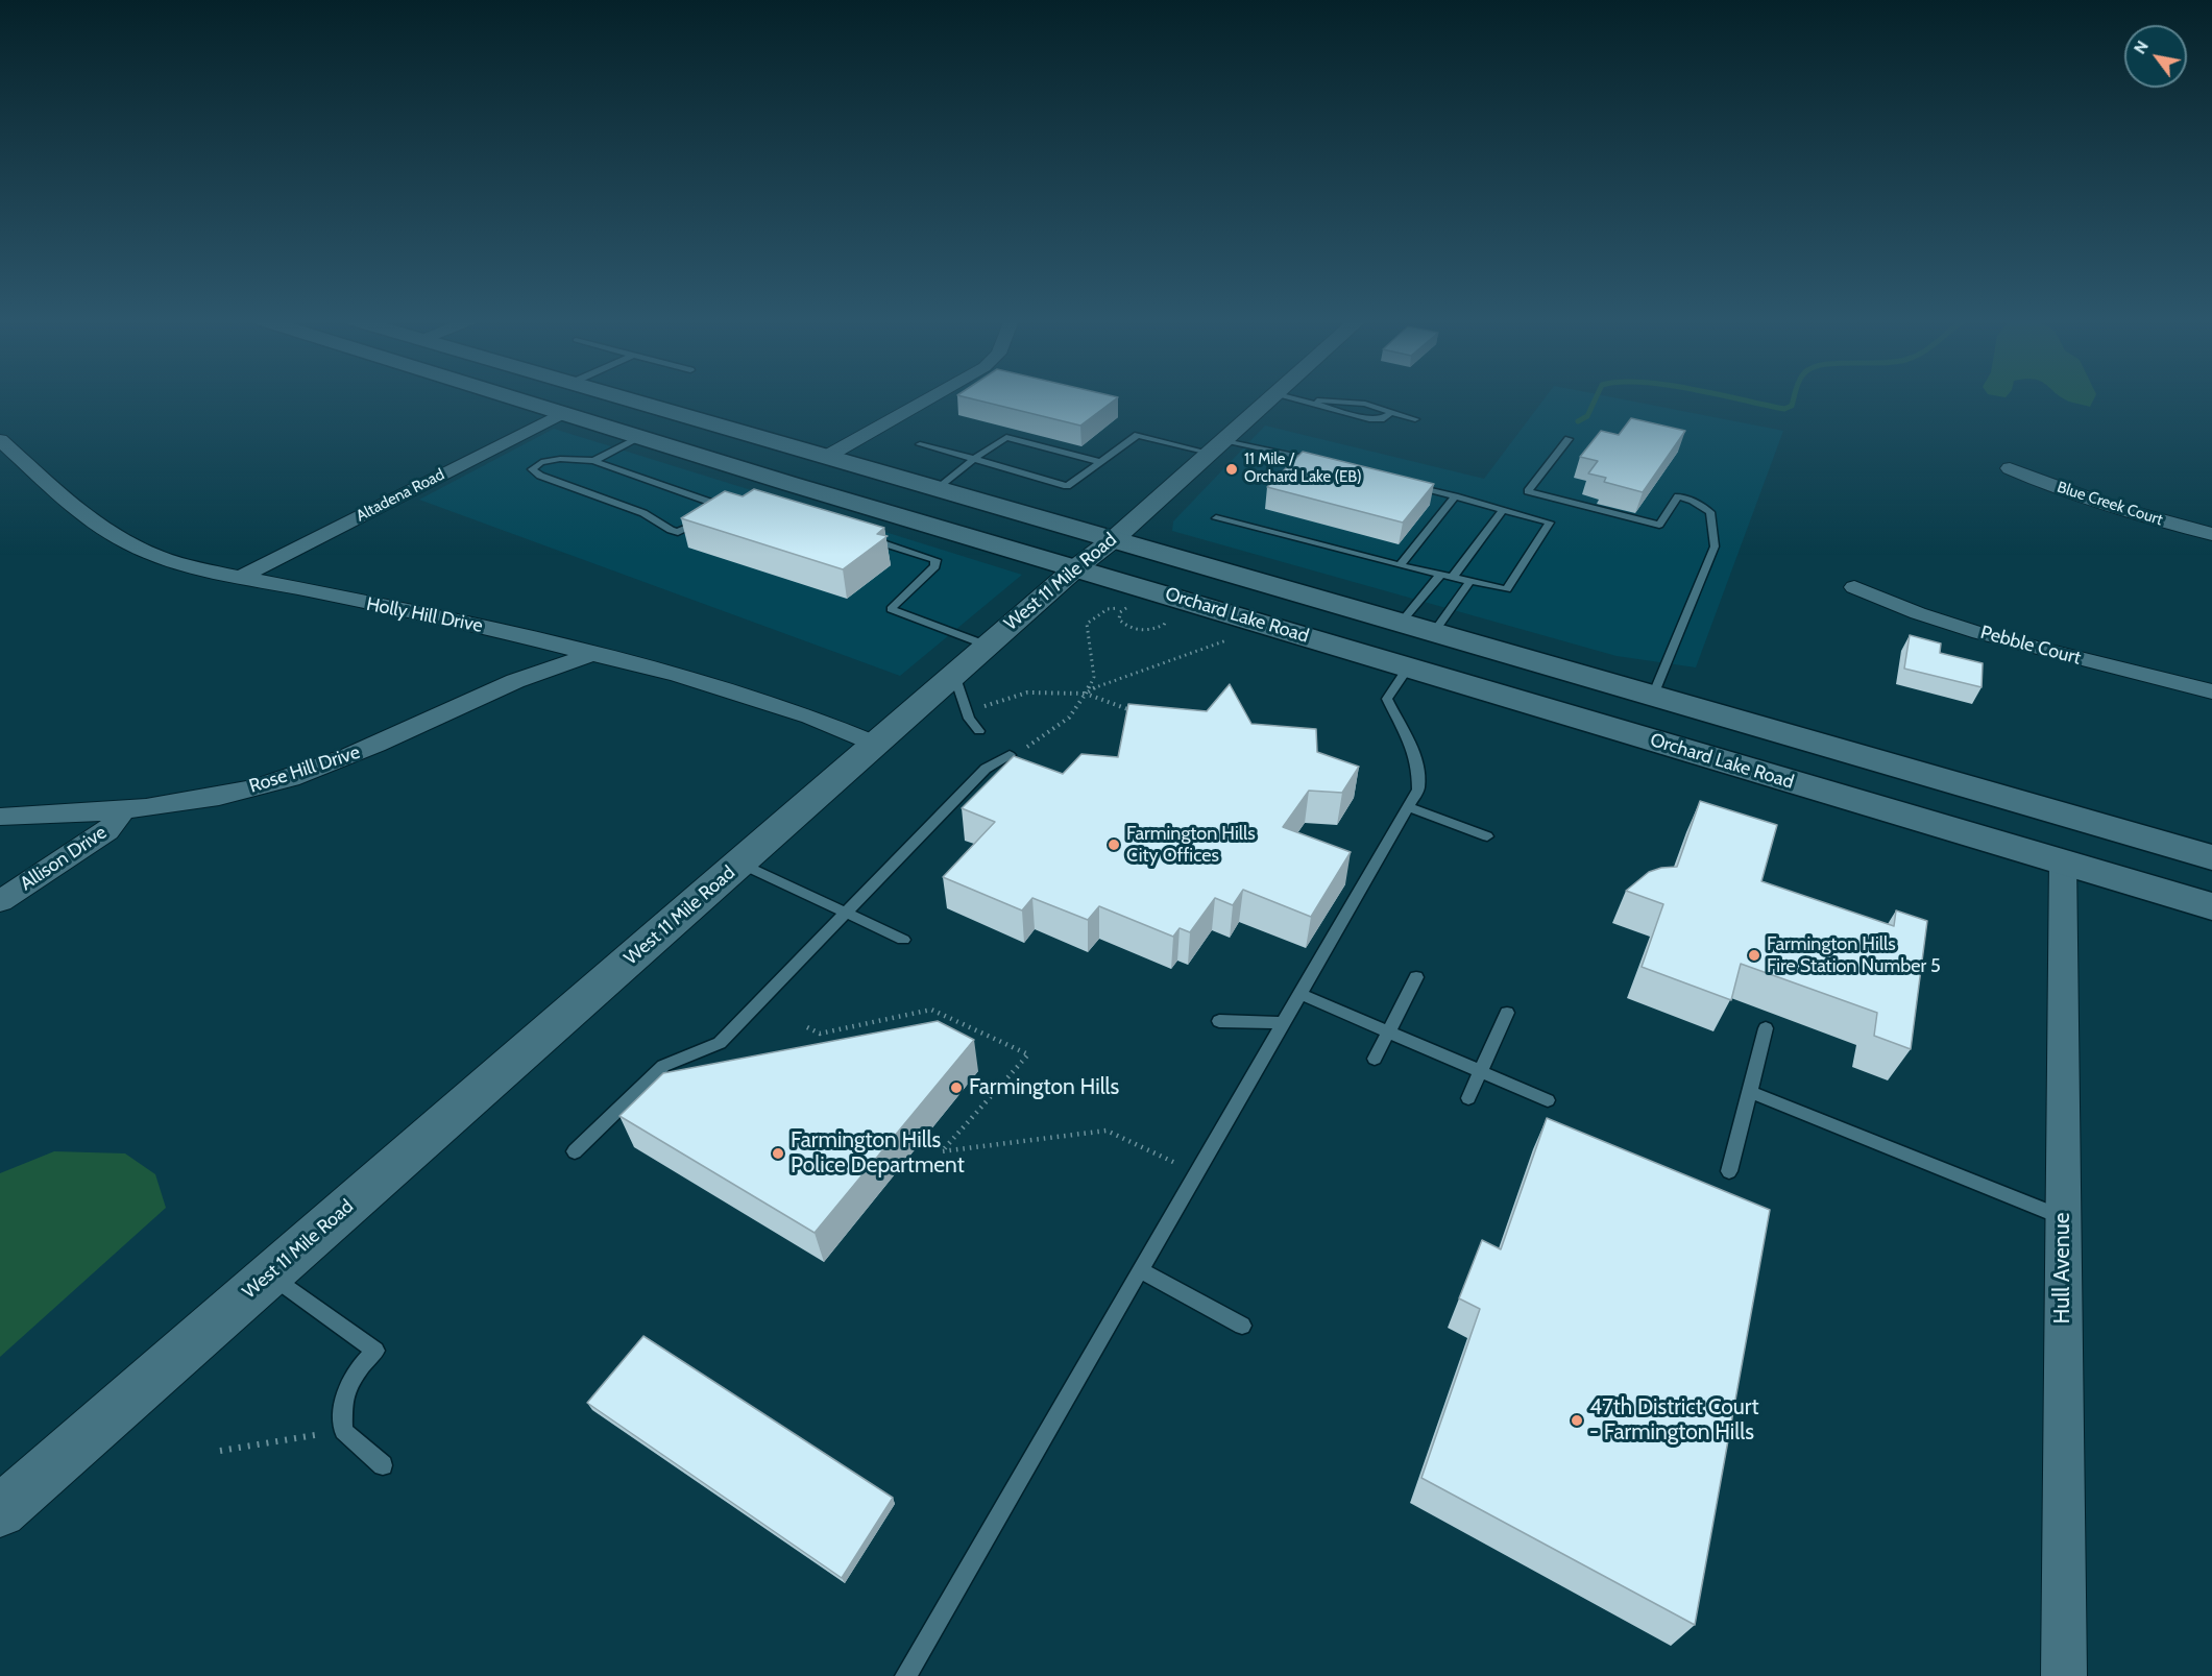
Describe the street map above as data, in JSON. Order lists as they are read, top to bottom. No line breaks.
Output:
{"streets":{"main road":["Orchard Lake Road"],"street":["Altadena Road","Blue Creek Court","West 11 Mile Road","Holly Hill Drive","Pebble Court","Rose Hill Drive","Allison Drive","Hull Avenue"]},"crossings":[["Altadena Road","Holly Hill Drive"],["Altadena Road","Orchard Lake Road"],["West 11 Mile Road","Holly Hill Drive"],["West 11 Mile Road","Orchard Lake Road"],["Holly Hill Drive","Rose Hill Drive"],["Orchard Lake Road","Hull Avenue"],["Rose Hill Drive","Allison Drive"]],"places":["11 Mile / Orchard Lake (EB)","Farmington Hills City Offices","Farmington Hills Fire Station Number 5","Farmington Hills","Farmington Hills Police Department","47th District Court - Farmington Hills"],"north":"top left"}
